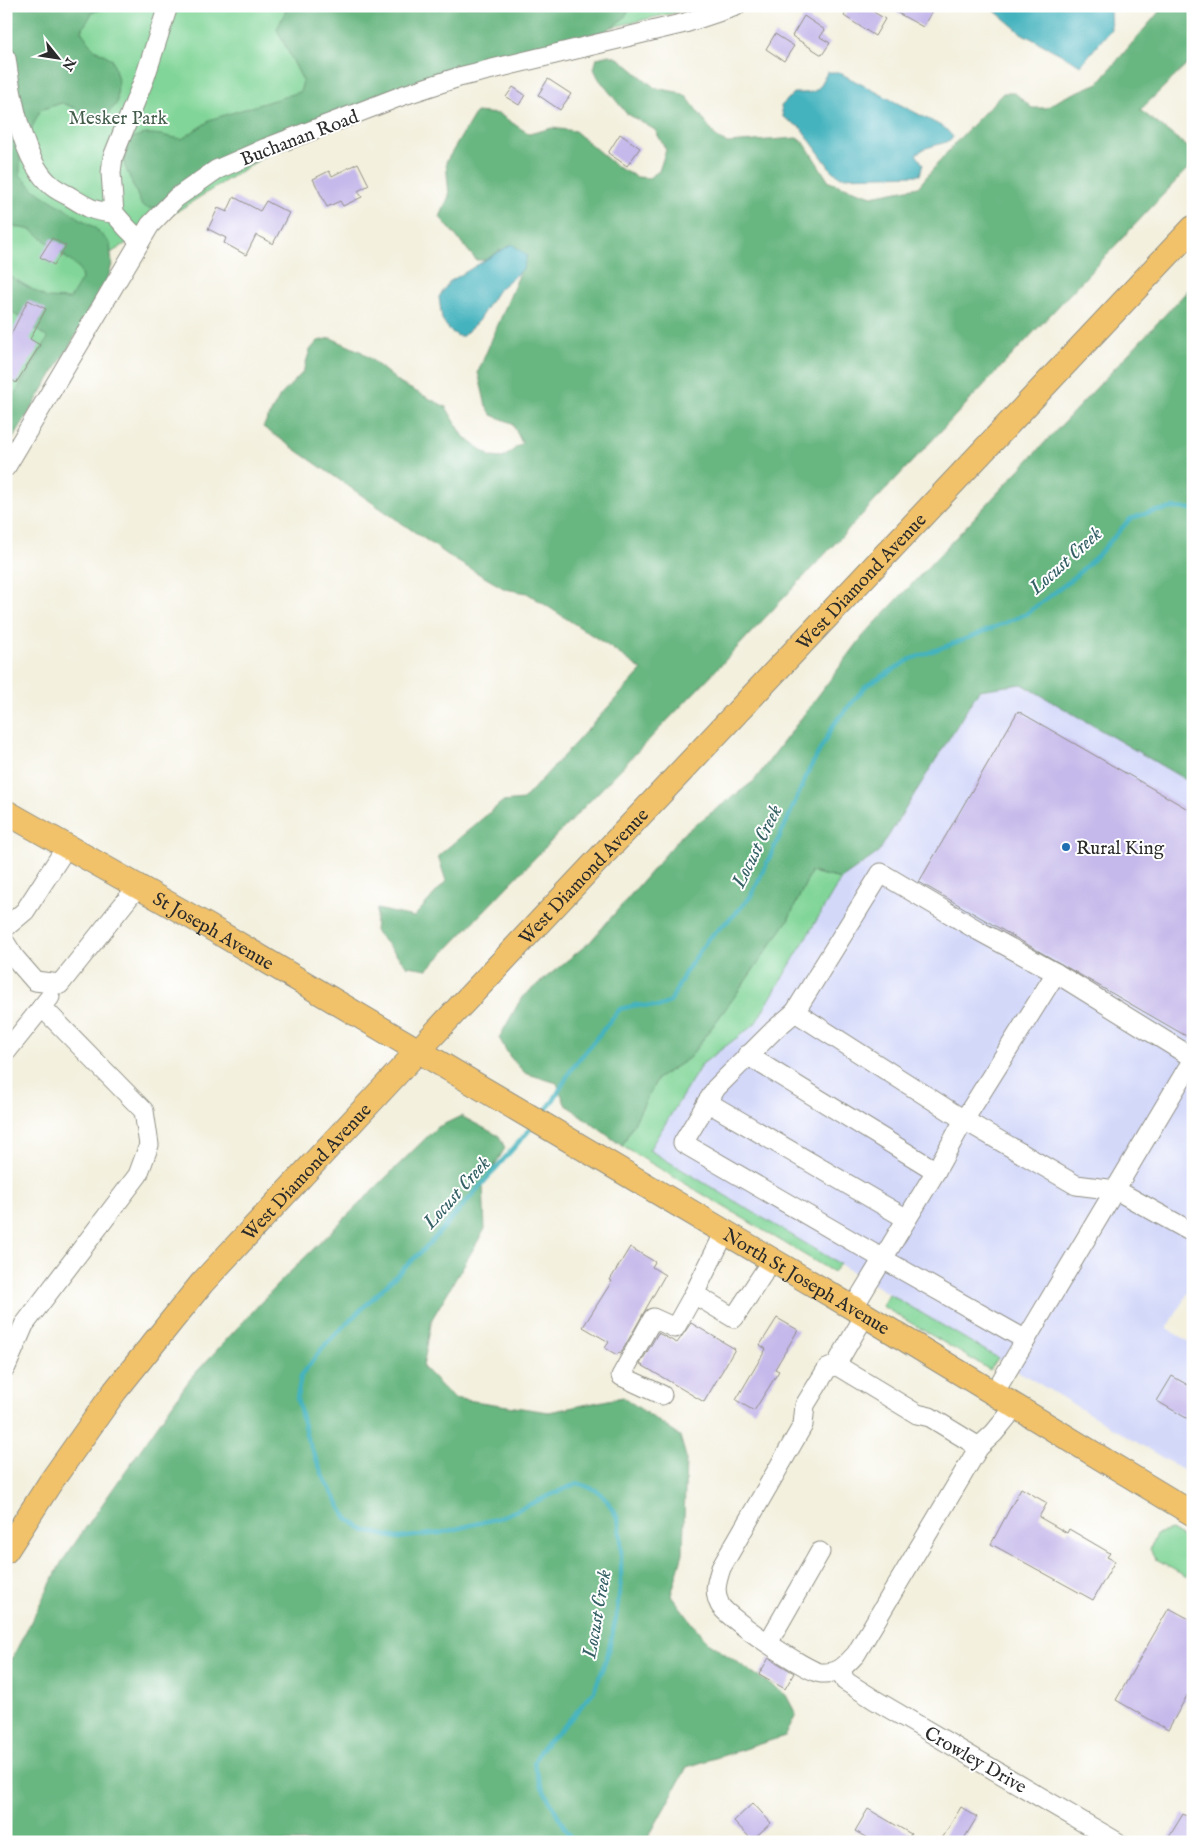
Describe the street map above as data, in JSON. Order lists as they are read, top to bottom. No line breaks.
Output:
{"streets":{"main road":["West Diamond Avenue","St Joseph Avenue","North St Joseph Avenue"],"street":["Buchanan Road","Crowley Drive"]},"crossings":[["West Diamond Avenue","St Joseph Avenue"],["West Diamond Avenue","North St Joseph Avenue"],["St Joseph Avenue","North St Joseph Avenue"]],"water":["Locust Creek"],"parks":["Mesker Park"],"places":["Rural King"],"north":"bottom right"}
